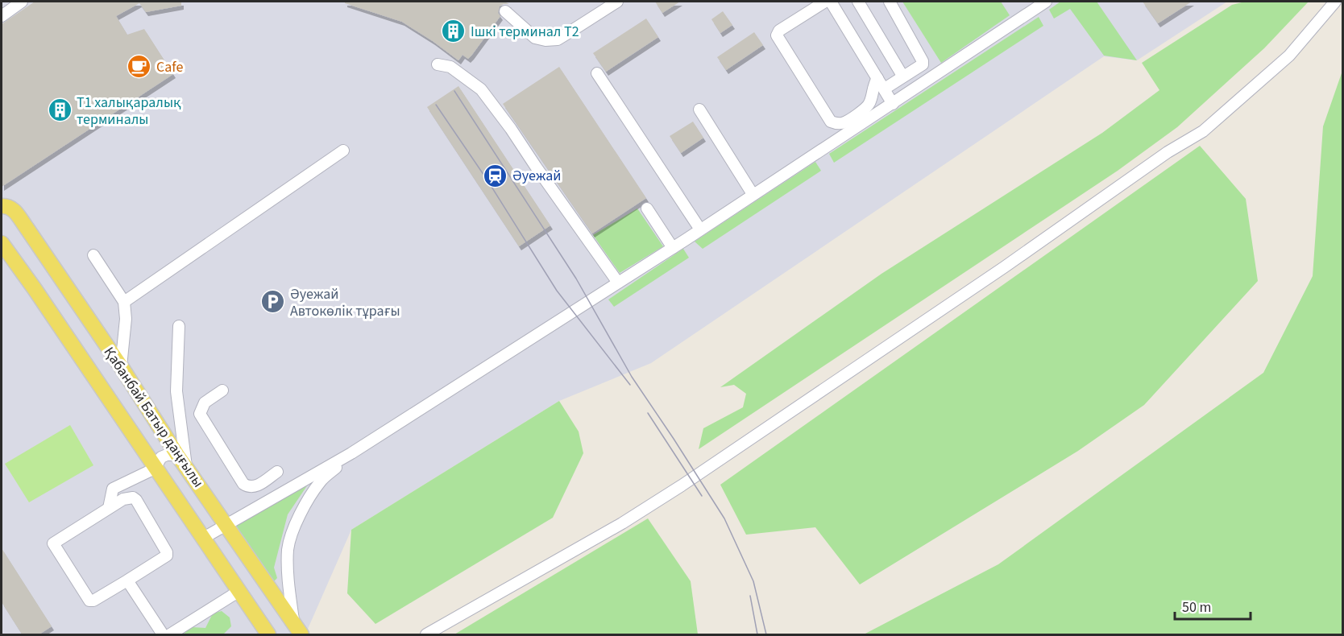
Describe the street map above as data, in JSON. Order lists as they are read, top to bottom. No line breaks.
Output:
{"streets":{"main road":["Қабанбай Батыр даңғылы"]},"places":{"building":["Ішкі терминал T2","T1 халықаралық терминалы"],"cafe":["Cafe"],"station":["Әуежай"],"parking":["Әуежай Автокөлік тұрағы"]},"scale_bar":"50 m"}
